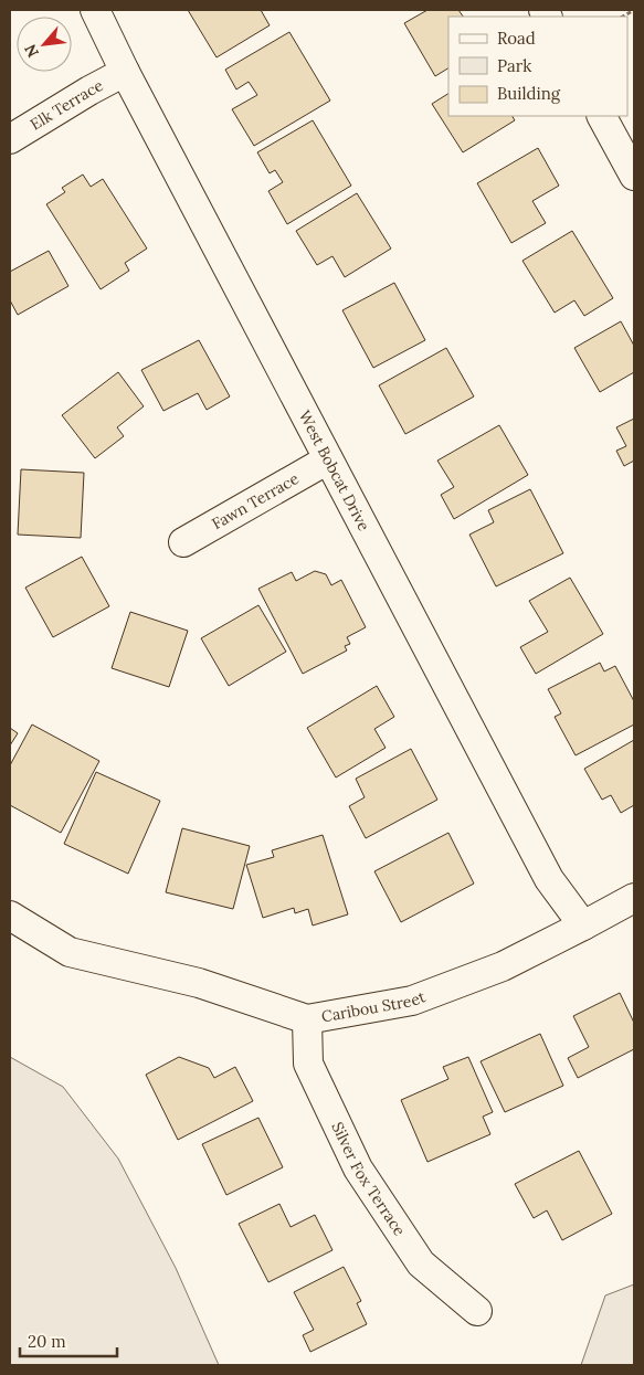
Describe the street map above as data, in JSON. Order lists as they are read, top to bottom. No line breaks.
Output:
{"streets":{"street":["Elk Terrace","West Bobcat Drive","Fawn Terrace","Caribou Street","Silver Fox Terrace"]},"crossings":[["Elk Terrace","West Bobcat Drive"],["West Bobcat Drive","Fawn Terrace"],["West Bobcat Drive","Caribou Street"],["Caribou Street","Silver Fox Terrace"]],"legend":["Road","Park","Building"],"scale_bar":"20 m","north":"bottom left"}
